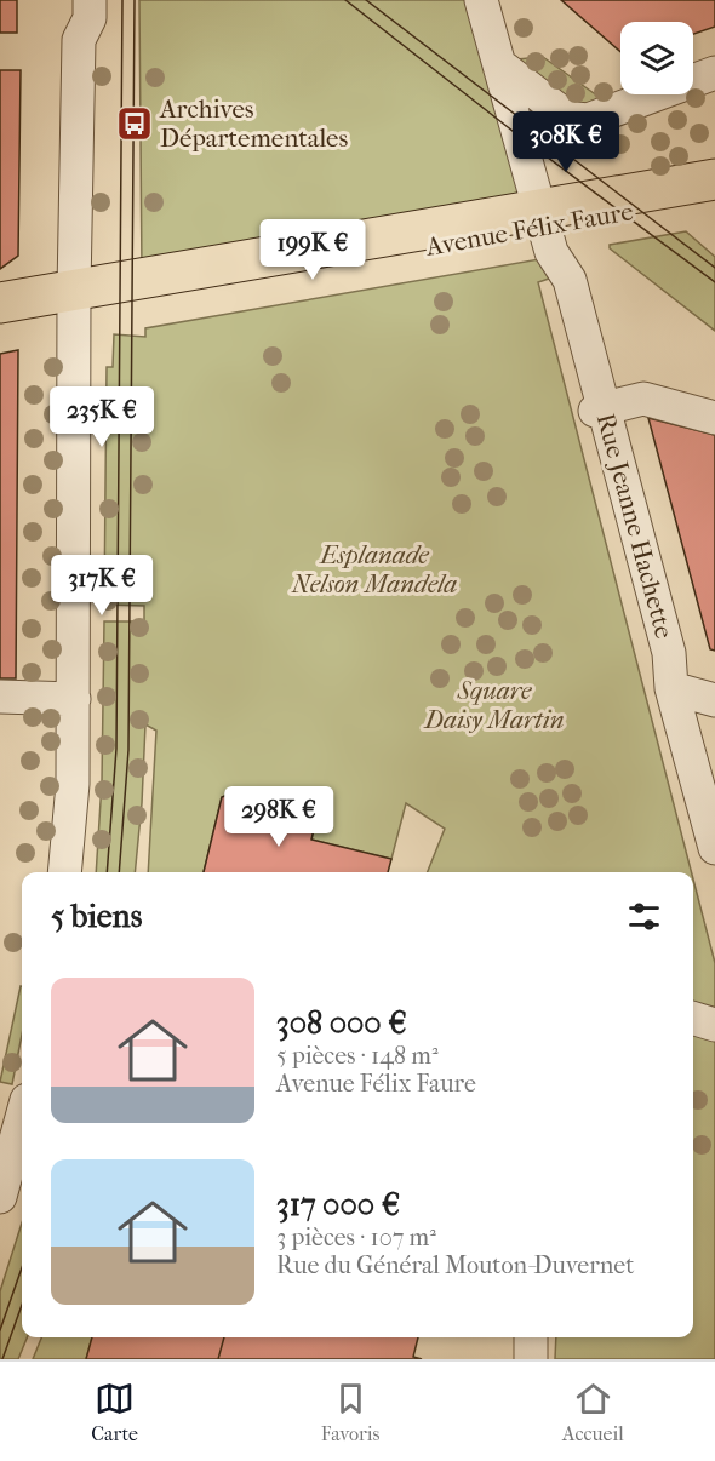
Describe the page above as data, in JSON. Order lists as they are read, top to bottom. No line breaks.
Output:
{"streets":{"main road":["Avenue Félix Faure"],"street":["Rue Jeanne Hachette"]},"crossings":[["Avenue Félix Faure","Rue Jeanne Hachette"]],"parks":["Esplanade Nelson Mandela","Square Daisy Martin"],"places":{"bus stop":["Archives Départementales"]},"page":{"price":["308K €","199K €","235K €","317K €","298K €"],"heading":"5 biens","list":[{"name":"308 000 €","note":"5 pièces · 148 m² · Avenue Félix Faure"},{"name":"317 000 €","note":"3 pièces · 107 m² · Rue du Général Mouton-Duvernet"}],"tabs":["Carte","Favoris","Accueil"]}}
